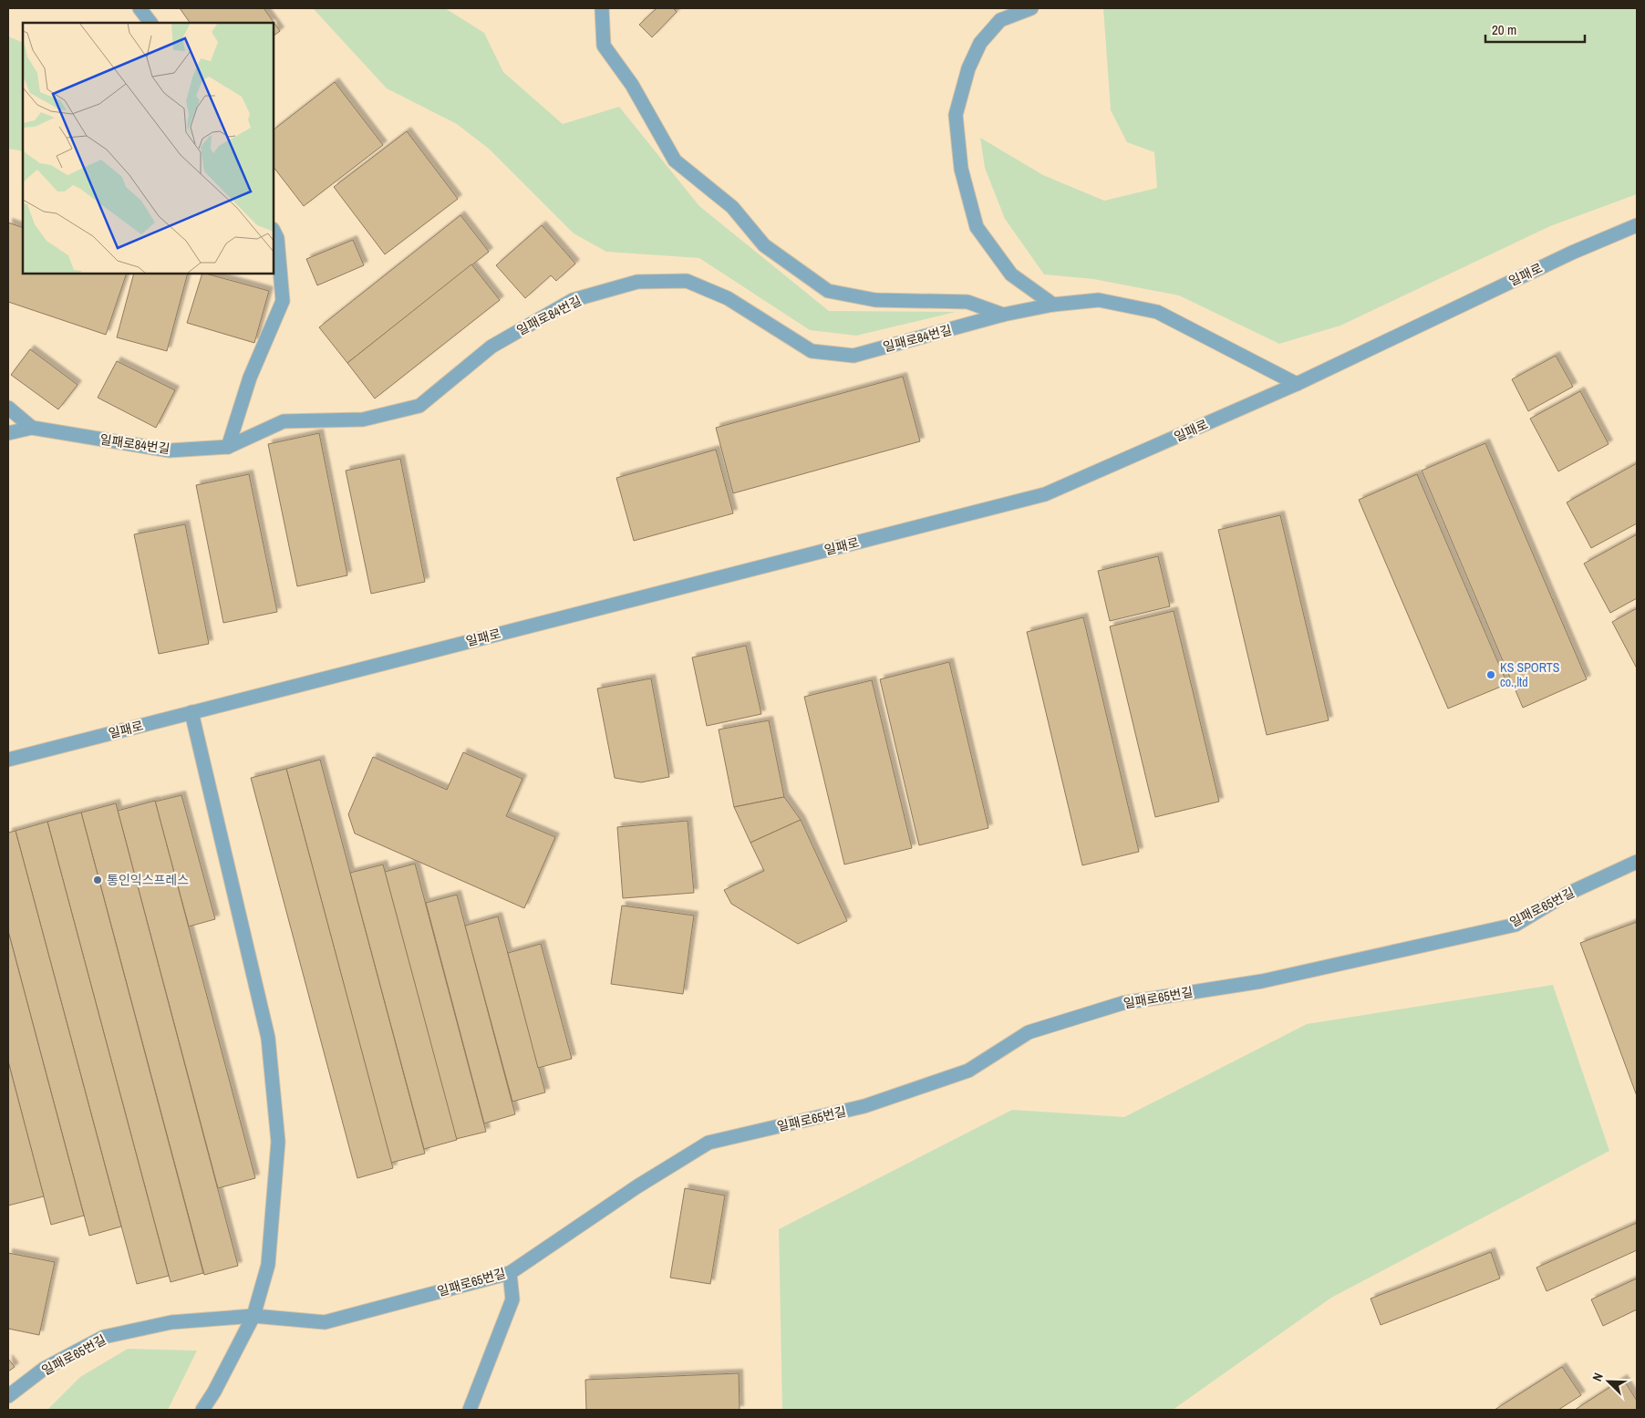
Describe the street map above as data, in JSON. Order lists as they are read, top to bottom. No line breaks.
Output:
{"streets":{"street":["일패로","일패로84번길","일패로65번길"]},"crossings":[["일패로","일패로84번길"]],"places":["KS SPORTS co.,ltd","통인익스프레스"],"scale_bar":"20 m","north":"top left"}
